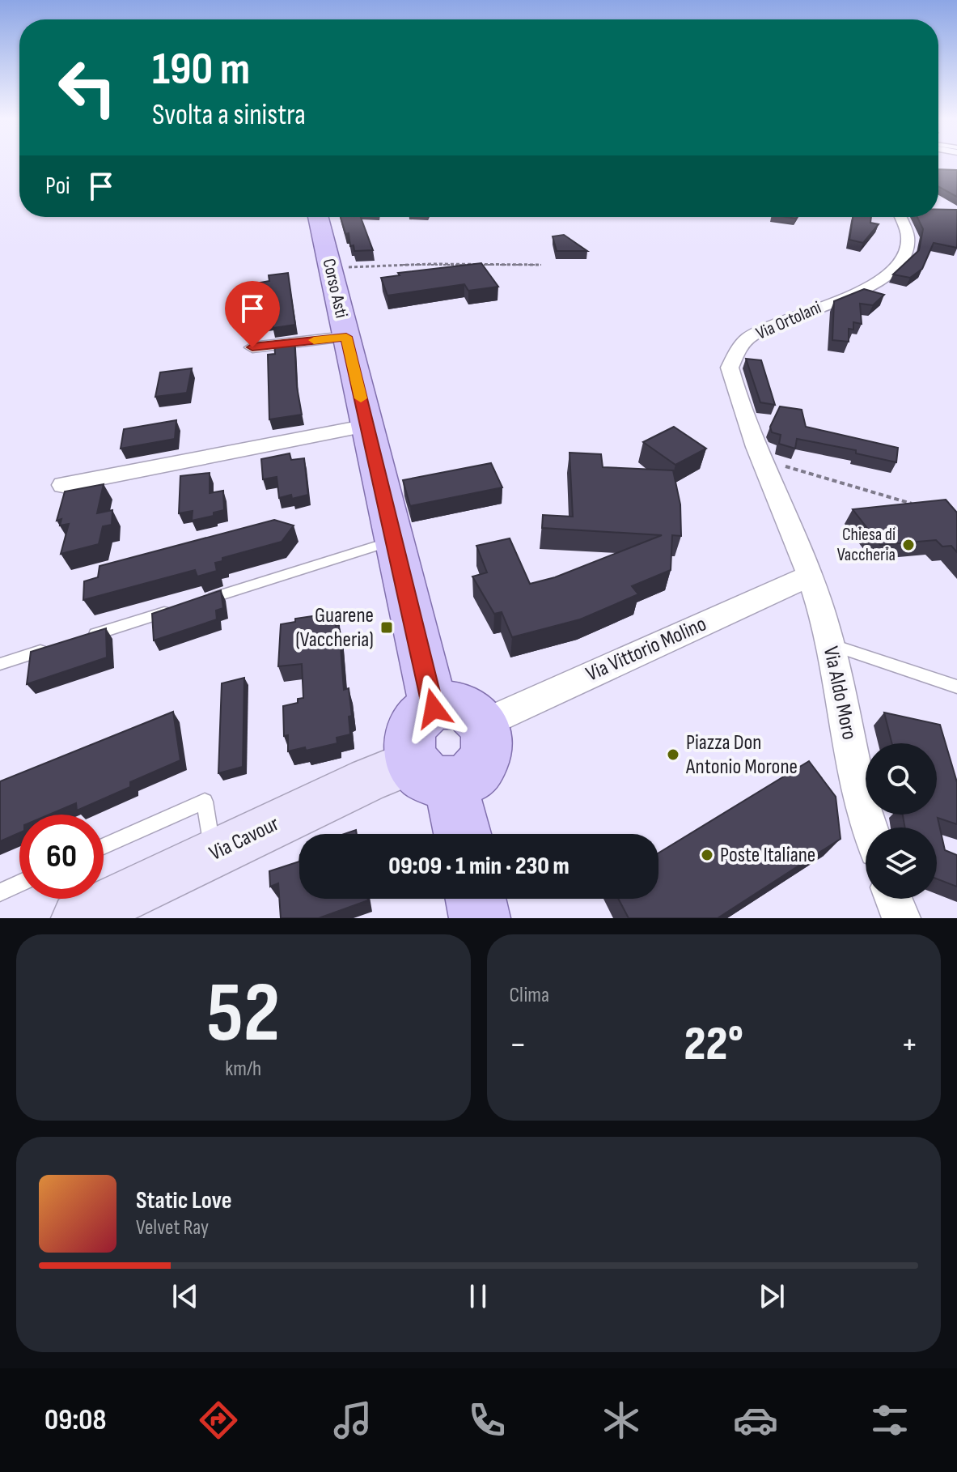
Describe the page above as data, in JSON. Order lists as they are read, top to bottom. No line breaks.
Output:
{"streets":{"main road":["Corso Asti"],"street":["Via Ortolani","Via Vittorio Molino","Via Aldo Moro","Via Cavour"]},"crossings":[["Corso Asti","Via Vittorio Molino"],["Corso Asti","Via Cavour"],["Via Ortolani","Via Vittorio Molino"],["Via Ortolani","Via Aldo Moro"],["Via Vittorio Molino","Via Aldo Moro"],["Via Vittorio Molino","Via Cavour"]],"places":{"other":["Chiesa di Vaccheria","Piazza Don Antonio Morone","Poste Italiane"],"transit":["Guarene (Vaccheria)"]},"page":{"turn":["190 m","Svolta a sinistra"],"then":"Poi","limit":"60","trip":"09:09 · 1 min · 230 m","tile":[["52","km/h"],"Clima"],"heat":["−","22°","+"],"song":["Static Love","Velvet Ray"],"tabs":"09:08"}}
